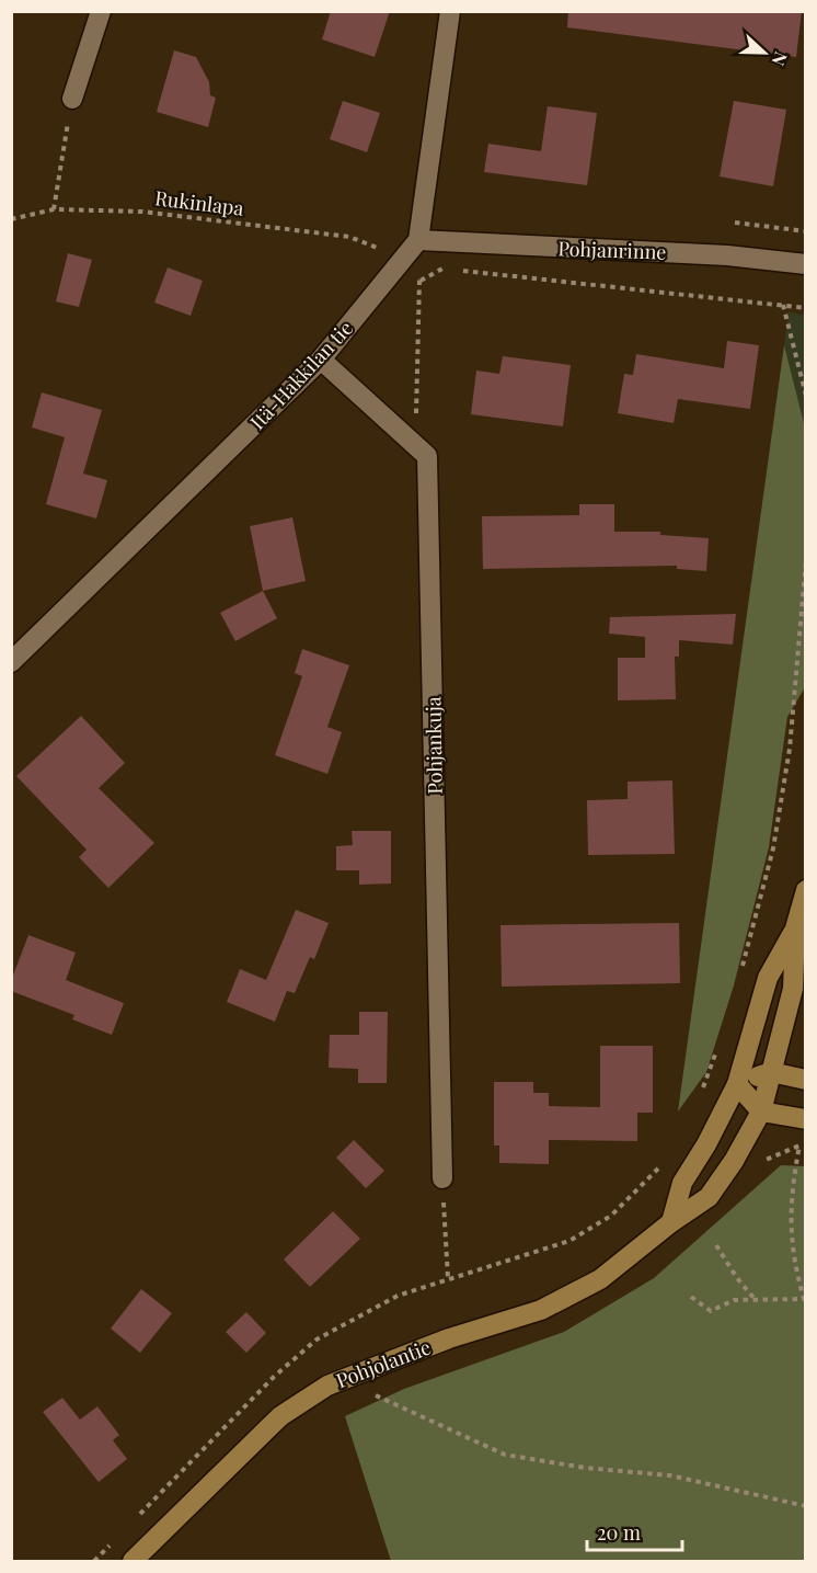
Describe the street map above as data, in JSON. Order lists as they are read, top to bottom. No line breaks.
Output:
{"streets":{"street":["Pohjanrinne","Itä-Hakkilan tie","Pohjankuja","Pohjolantie"],"path":["Rukinlapa"]},"crossings":[["Pohjanrinne","Itä-Hakkilan tie"],["Itä-Hakkilan tie","Pohjankuja"]],"scale_bar":"20 m","north":"right"}
